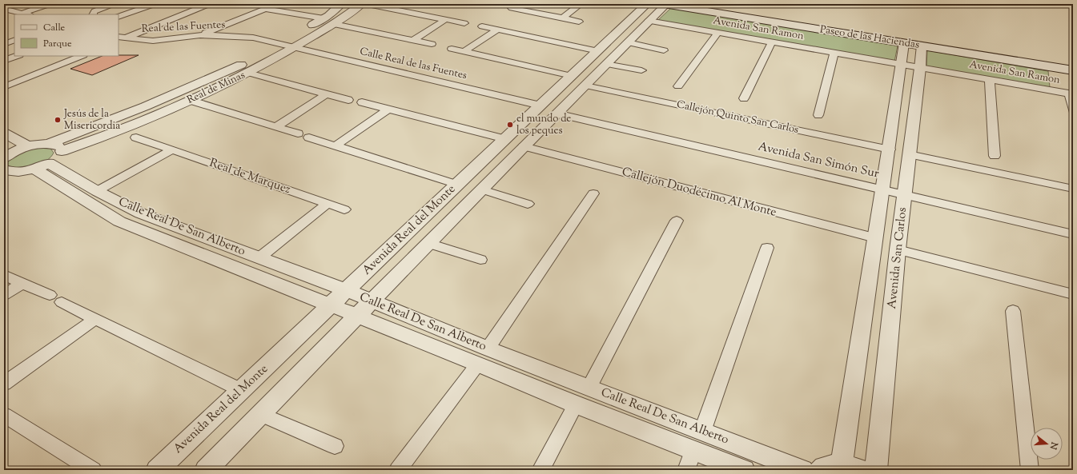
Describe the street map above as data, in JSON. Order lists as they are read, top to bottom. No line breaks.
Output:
{"streets":{"main road":["Paseo de las Haciendas"],"street":["Real de las Fuentes","Avenida San Ramon","Calle Real de las Fuentes","Real de Minas","Callejón Quinto San Carlos","Avenida San Simón Sur","Real de Marquez","Callejón Duodécimo Al Monte","Calle Real De San Alberto","Avenida Real del Monte","Avenida San Carlos"]},"crossings":[["Real de las Fuentes","Calle Real de las Fuentes"],["Real de las Fuentes","Real de Minas"],["Avenida San Ramon","Avenida Real del Monte"],["Avenida San Ramon","Avenida San Carlos"],["Paseo de las Haciendas","Avenida Real del Monte"],["Paseo de las Haciendas","Avenida San Carlos"],["Calle Real de las Fuentes","Real de Minas"],["Calle Real de las Fuentes","Avenida Real del Monte"],["Real de Minas","Calle Real De San Alberto"],["Callejón Quinto San Carlos","Avenida Real del Monte"],["Callejón Quinto San Carlos","Avenida San Carlos"],["Avenida San Simón Sur","Avenida Real del Monte"],["Avenida San Simón Sur","Avenida San Carlos"],["Callejón Duodécimo Al Monte","Avenida Real del Monte"],["Callejón Duodécimo Al Monte","Avenida San Carlos"],["Calle Real De San Alberto","Avenida Real del Monte"]],"places":["Jesús de la Misericordia","el mundo de los peques"],"legend":["Calle","Parque"],"north":"right"}
